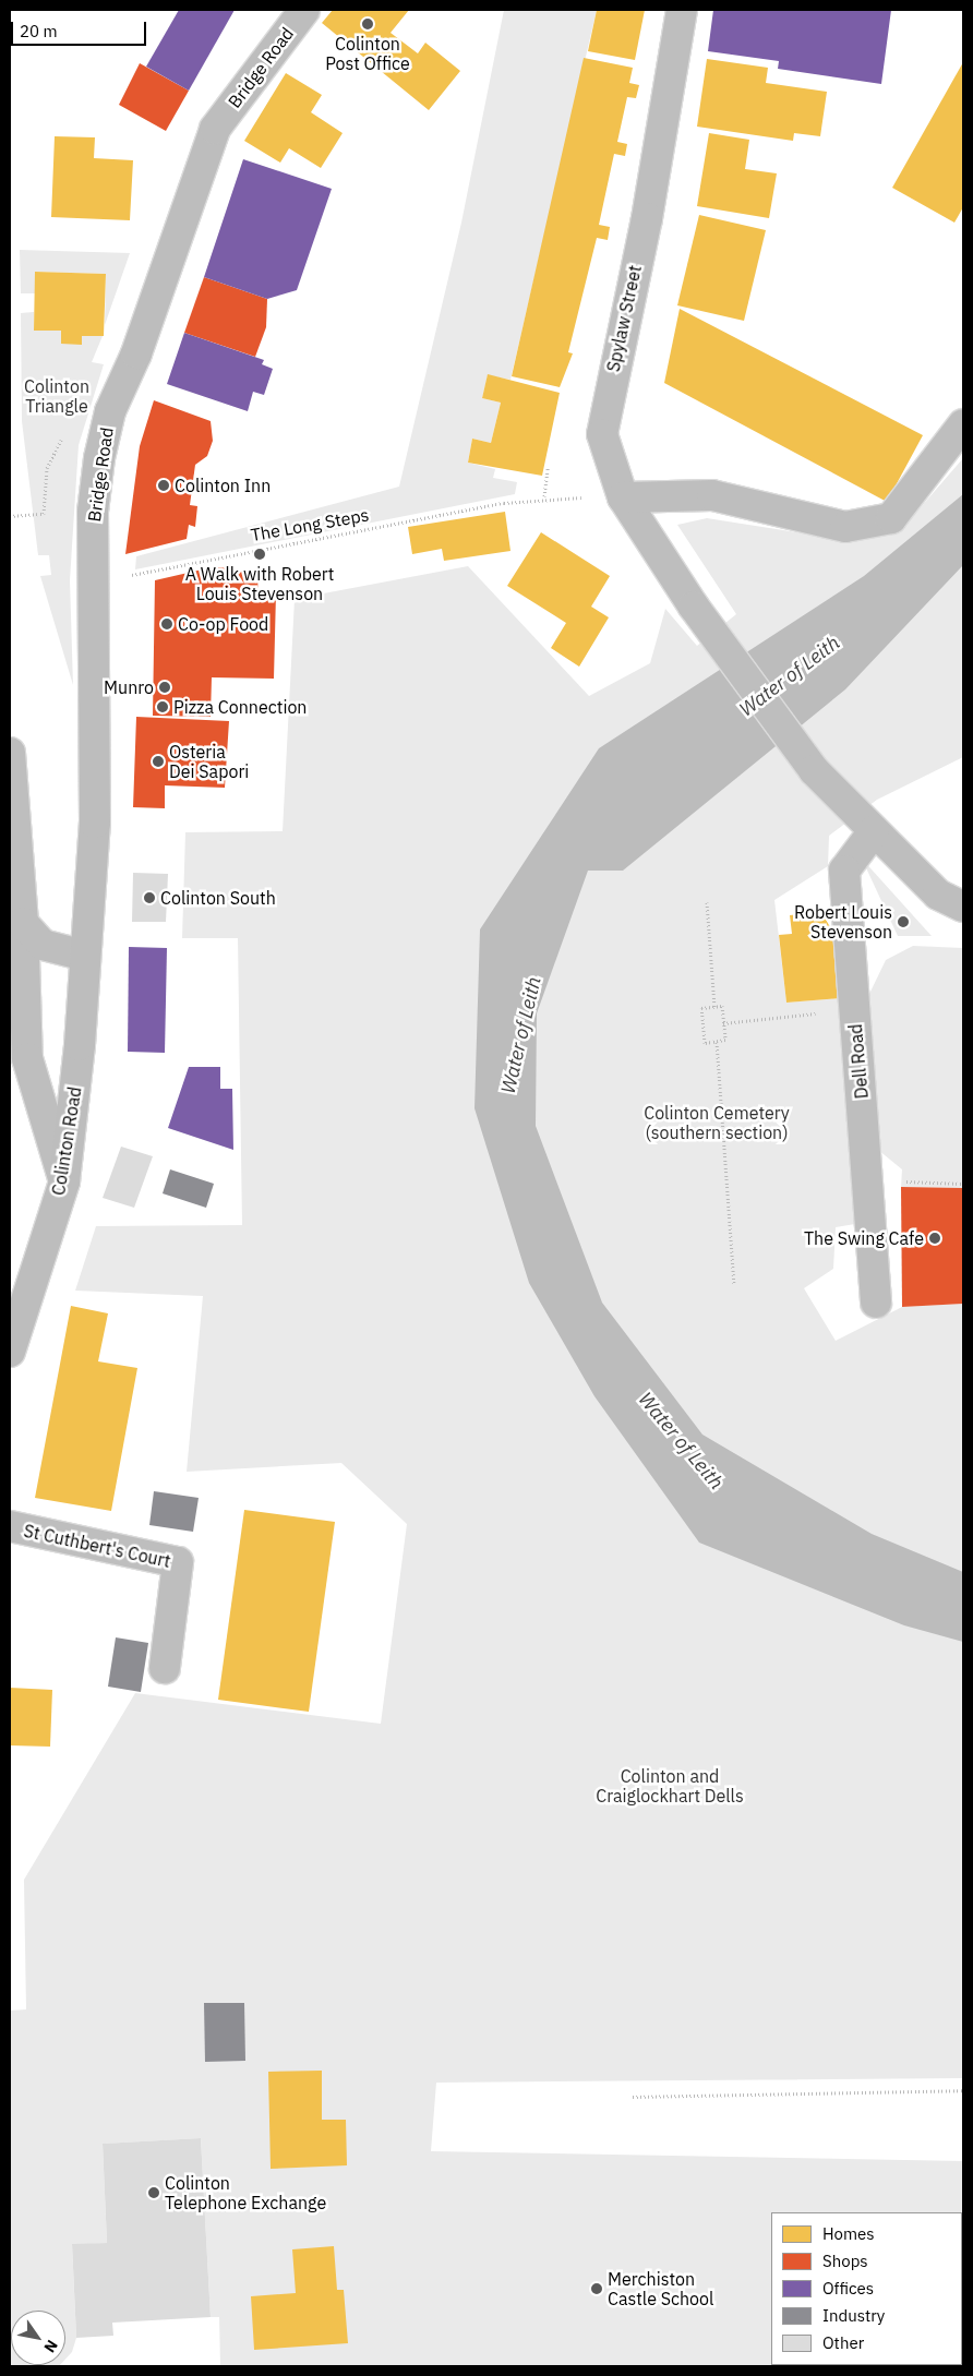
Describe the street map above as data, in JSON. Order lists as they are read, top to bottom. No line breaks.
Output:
{"streets":{"main road":["Bridge Road","Colinton Road"],"street":["Spylaw Street","Dell Road","St Cuthbert's Court"],"path":["The Long Steps"]},"crossings":[["Bridge Road","The Long Steps"],["Bridge Road","Colinton Road"],["Spylaw Street","The Long Steps"],["Spylaw Street","Dell Road"]],"water":["Water of Leith"],"parks":["Colinton Triangle","Colinton Cemetery (southern section)","Colinton and Craiglockhart Dells"],"places":["Colinton Post Office","Colinton Inn","A Walk with Robert Louis Stevenson","Co-op Food","Munro","Pizza Connection","Osteria Dei Sapori","Colinton South","Robert Louis Stevenson","The Swing Cafe","Colinton Telephone Exchange","Merchiston Castle School"],"legend":["Homes","Shops","Offices","Industry","Other"],"scale_bar":"20 m","north":"bottom right"}
